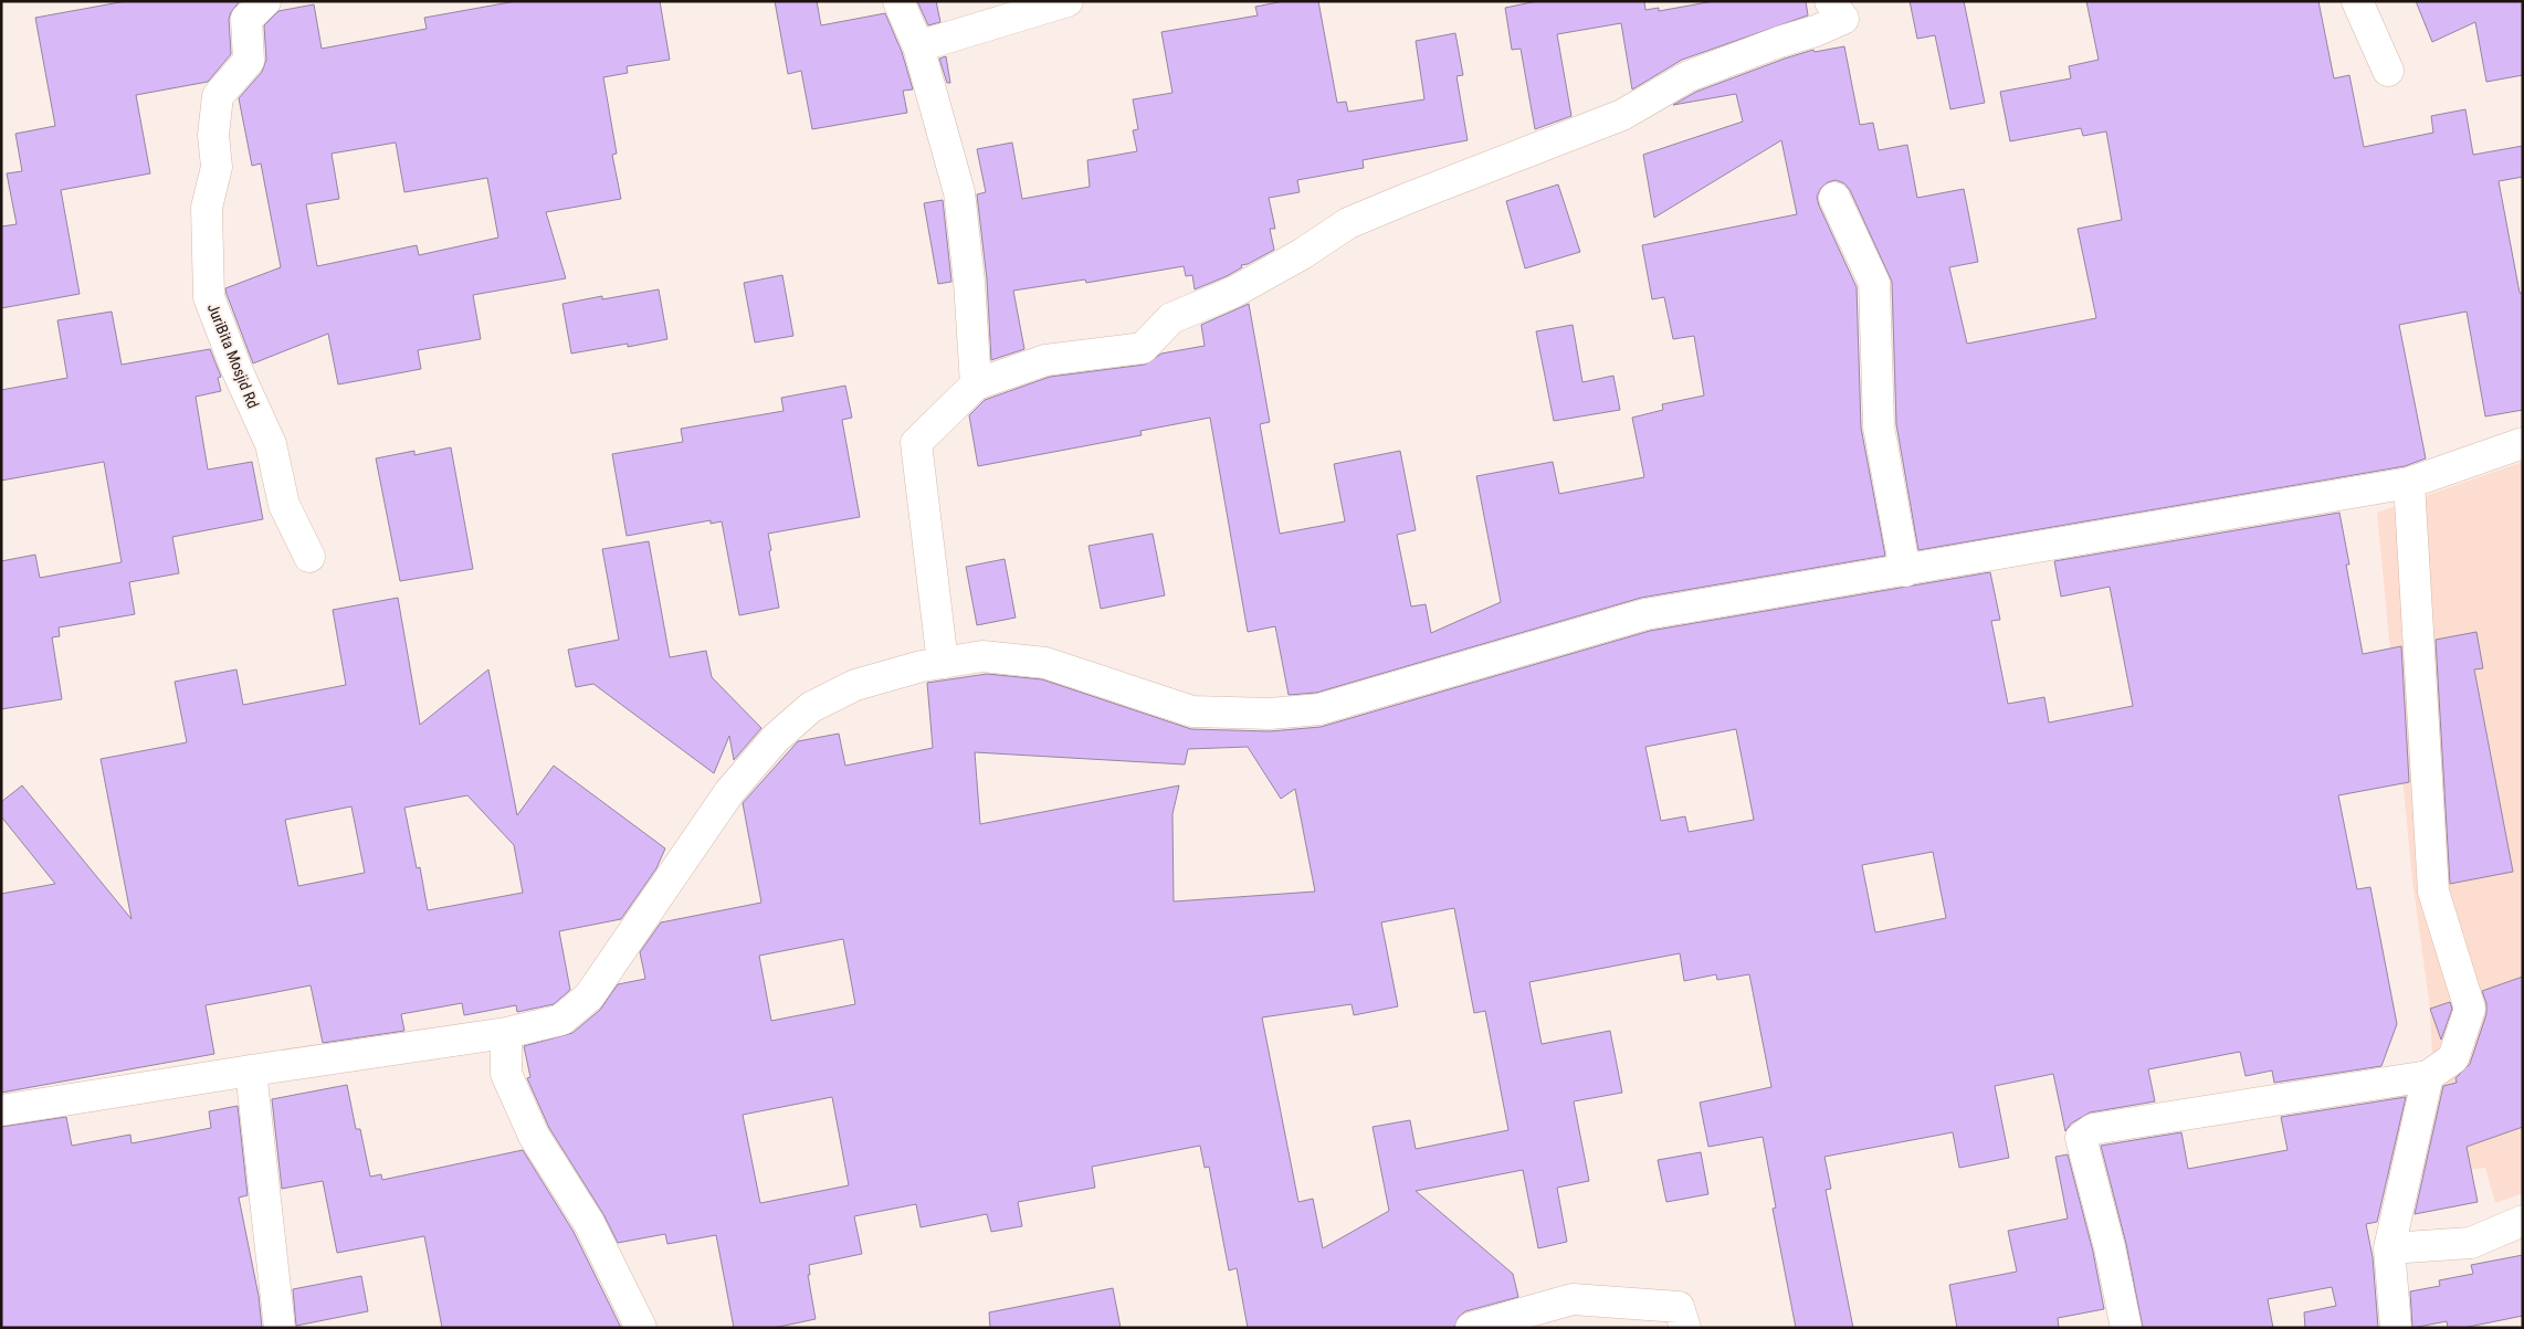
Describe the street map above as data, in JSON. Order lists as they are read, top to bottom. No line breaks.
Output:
{"streets":{"street":["JuriBita Mosjid Rd"]}}
